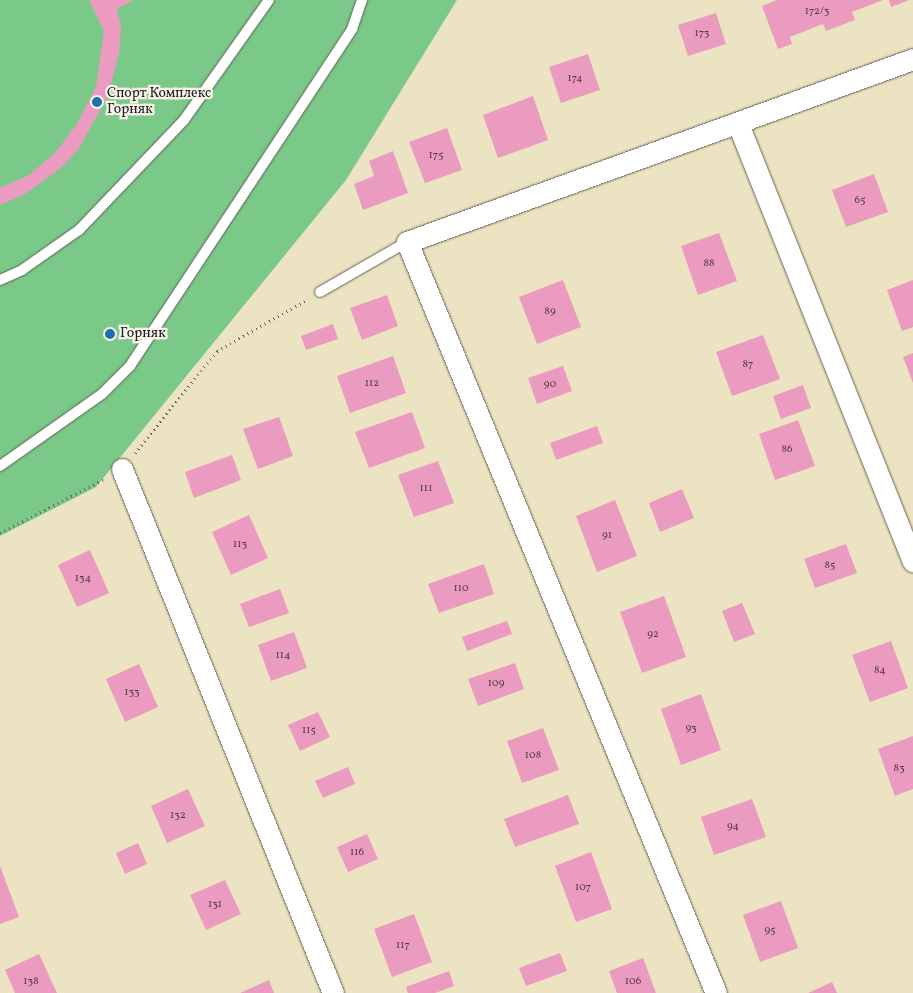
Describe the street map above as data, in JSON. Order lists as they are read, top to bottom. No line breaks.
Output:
{"places":["Спорт Комплекс Горняк","Горняк"],"house_numbers":["172/3","173","174","175","65","88","89","87","112","90","86","111","91","113","85","134","110","92","114","84","109","133","93","115","108","83","132","94","116","107","131","95","117","138","106"]}
